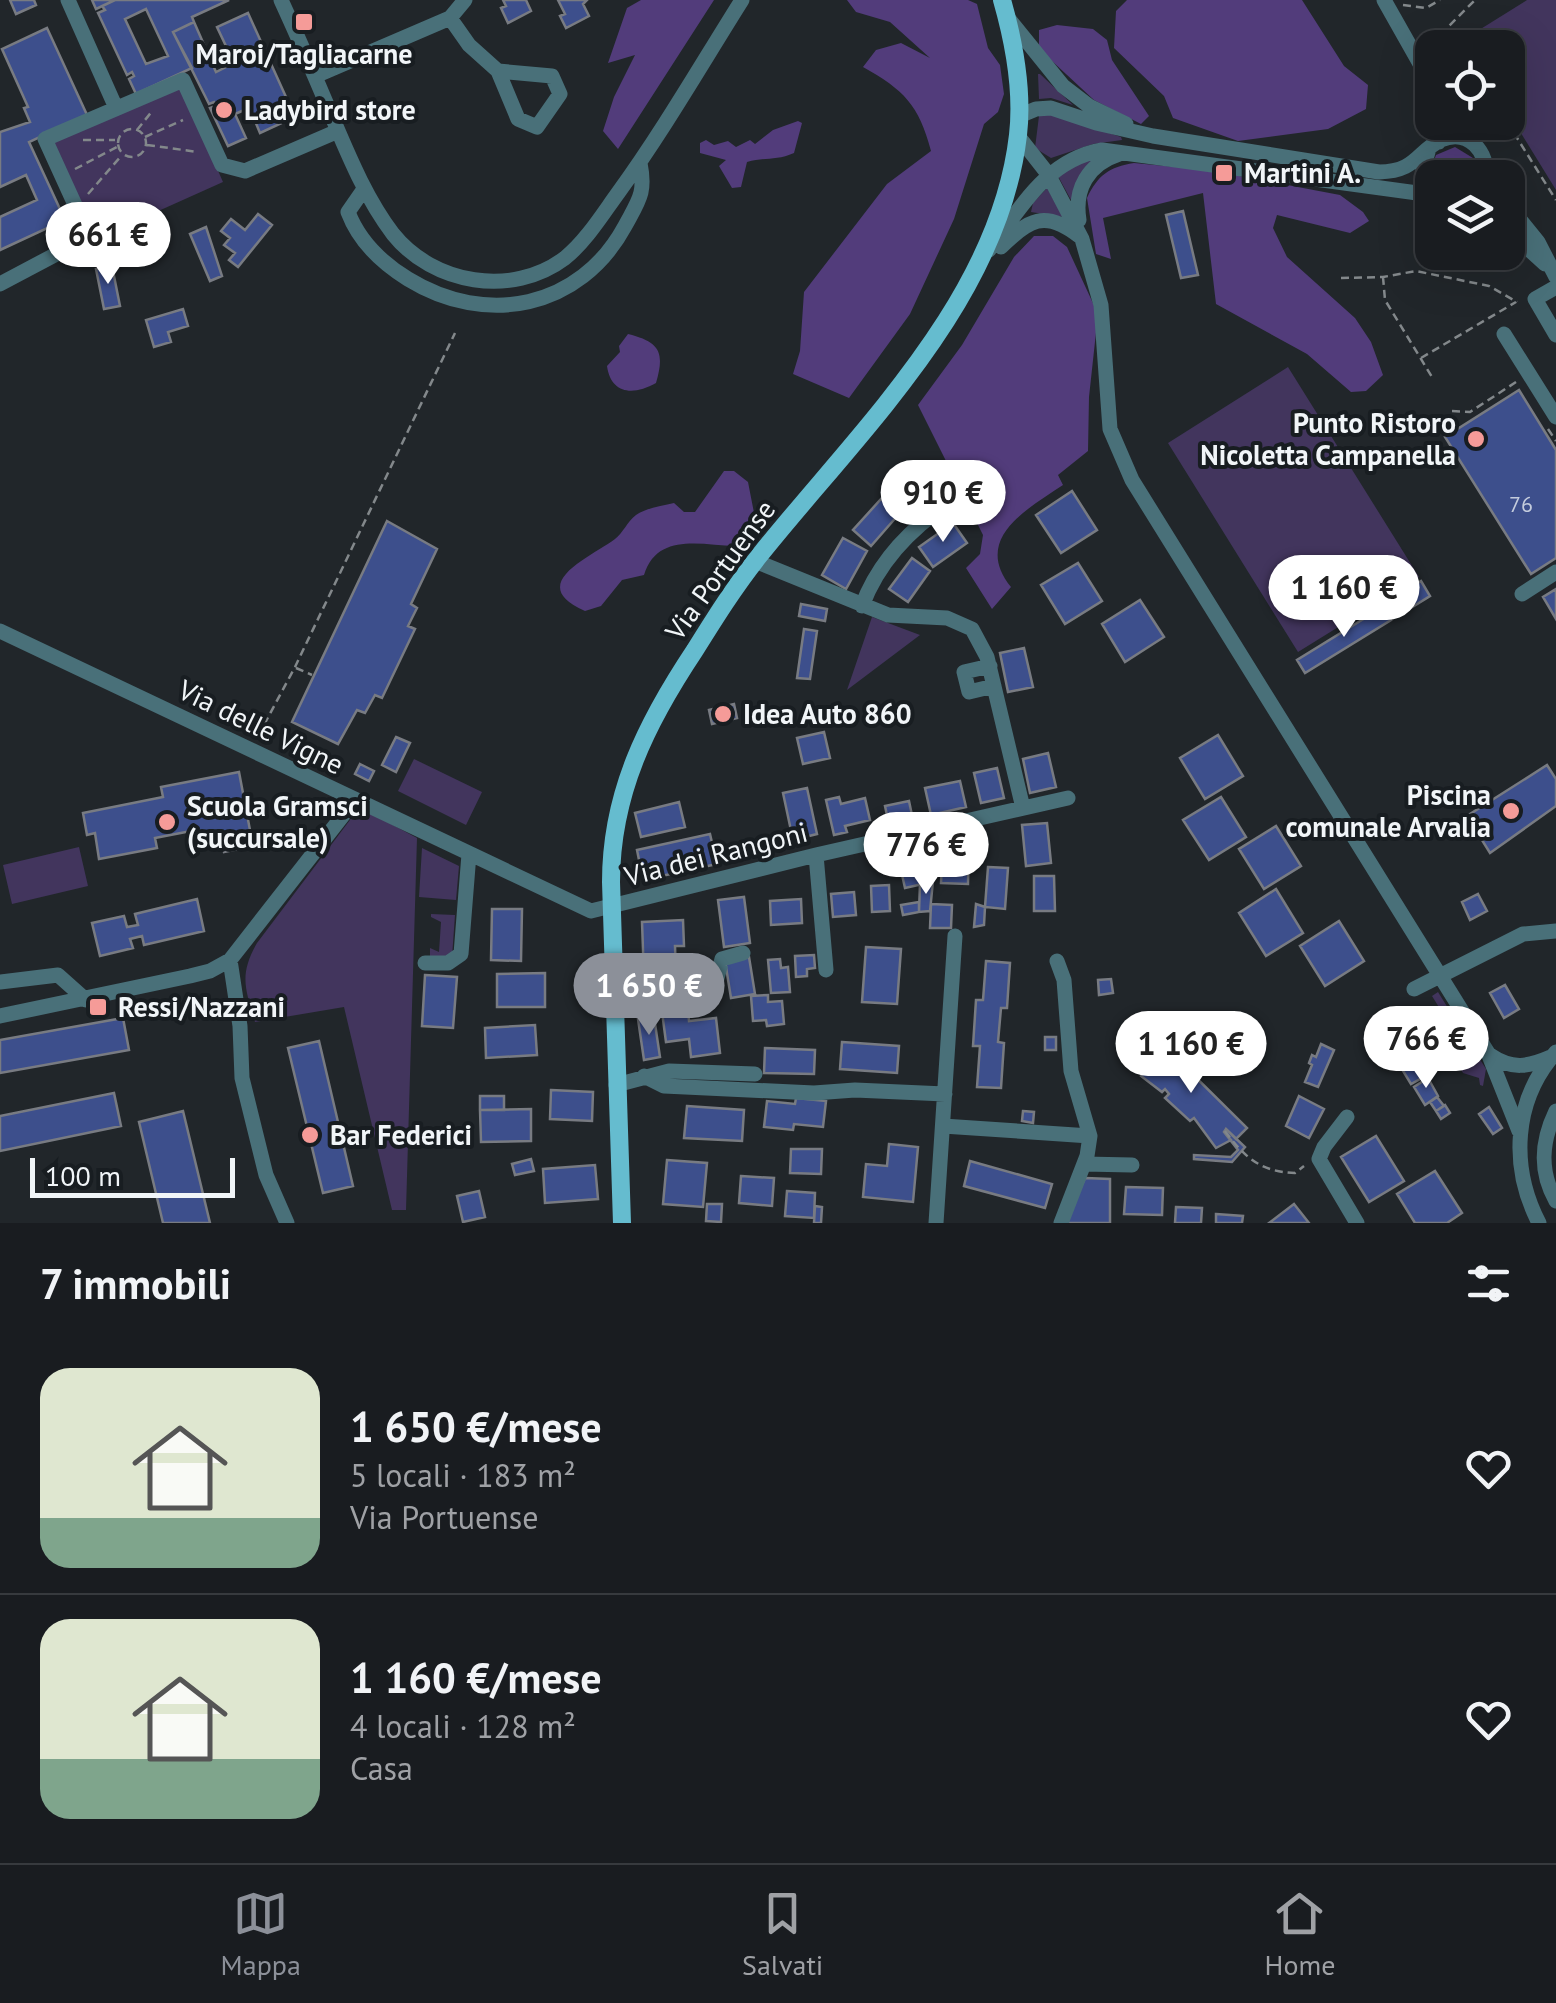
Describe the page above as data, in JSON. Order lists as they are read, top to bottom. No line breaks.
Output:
{"streets":{"main road":["Via Portuense"],"street":["Via delle Vigne","Via dei Rangoni"]},"crossings":[["Via Portuense","Via delle Vigne"],["Via Portuense","Via dei Rangoni"],["Via delle Vigne","Via dei Rangoni"]],"places":{"transit":["Maroi/Tagliacarne","Martini A.","Ressi/Nazzani"],"other":["Ladybird store","Punto Ristoro Nicoletta Campanella","Idea Auto 860","Piscina comunale Arvalia","Scuola Gramsci (succursale)","Bar Federici"]},"house_numbers":["76"],"scale_bar":"100 m","page":{"price":["661 €","910 €","1 160 €","776 €","1 650 €","766 €","1 160 €"],"scale":"100 m","heading":"7 immobili","list":[{"name":"1 650 €/mese","note":"5 locali · 183 m² · Via Portuense"},{"name":"1 160 €/mese","note":"4 locali · 128 m² · Casa"}],"tabs":["Mappa","Salvati","Home"]}}
